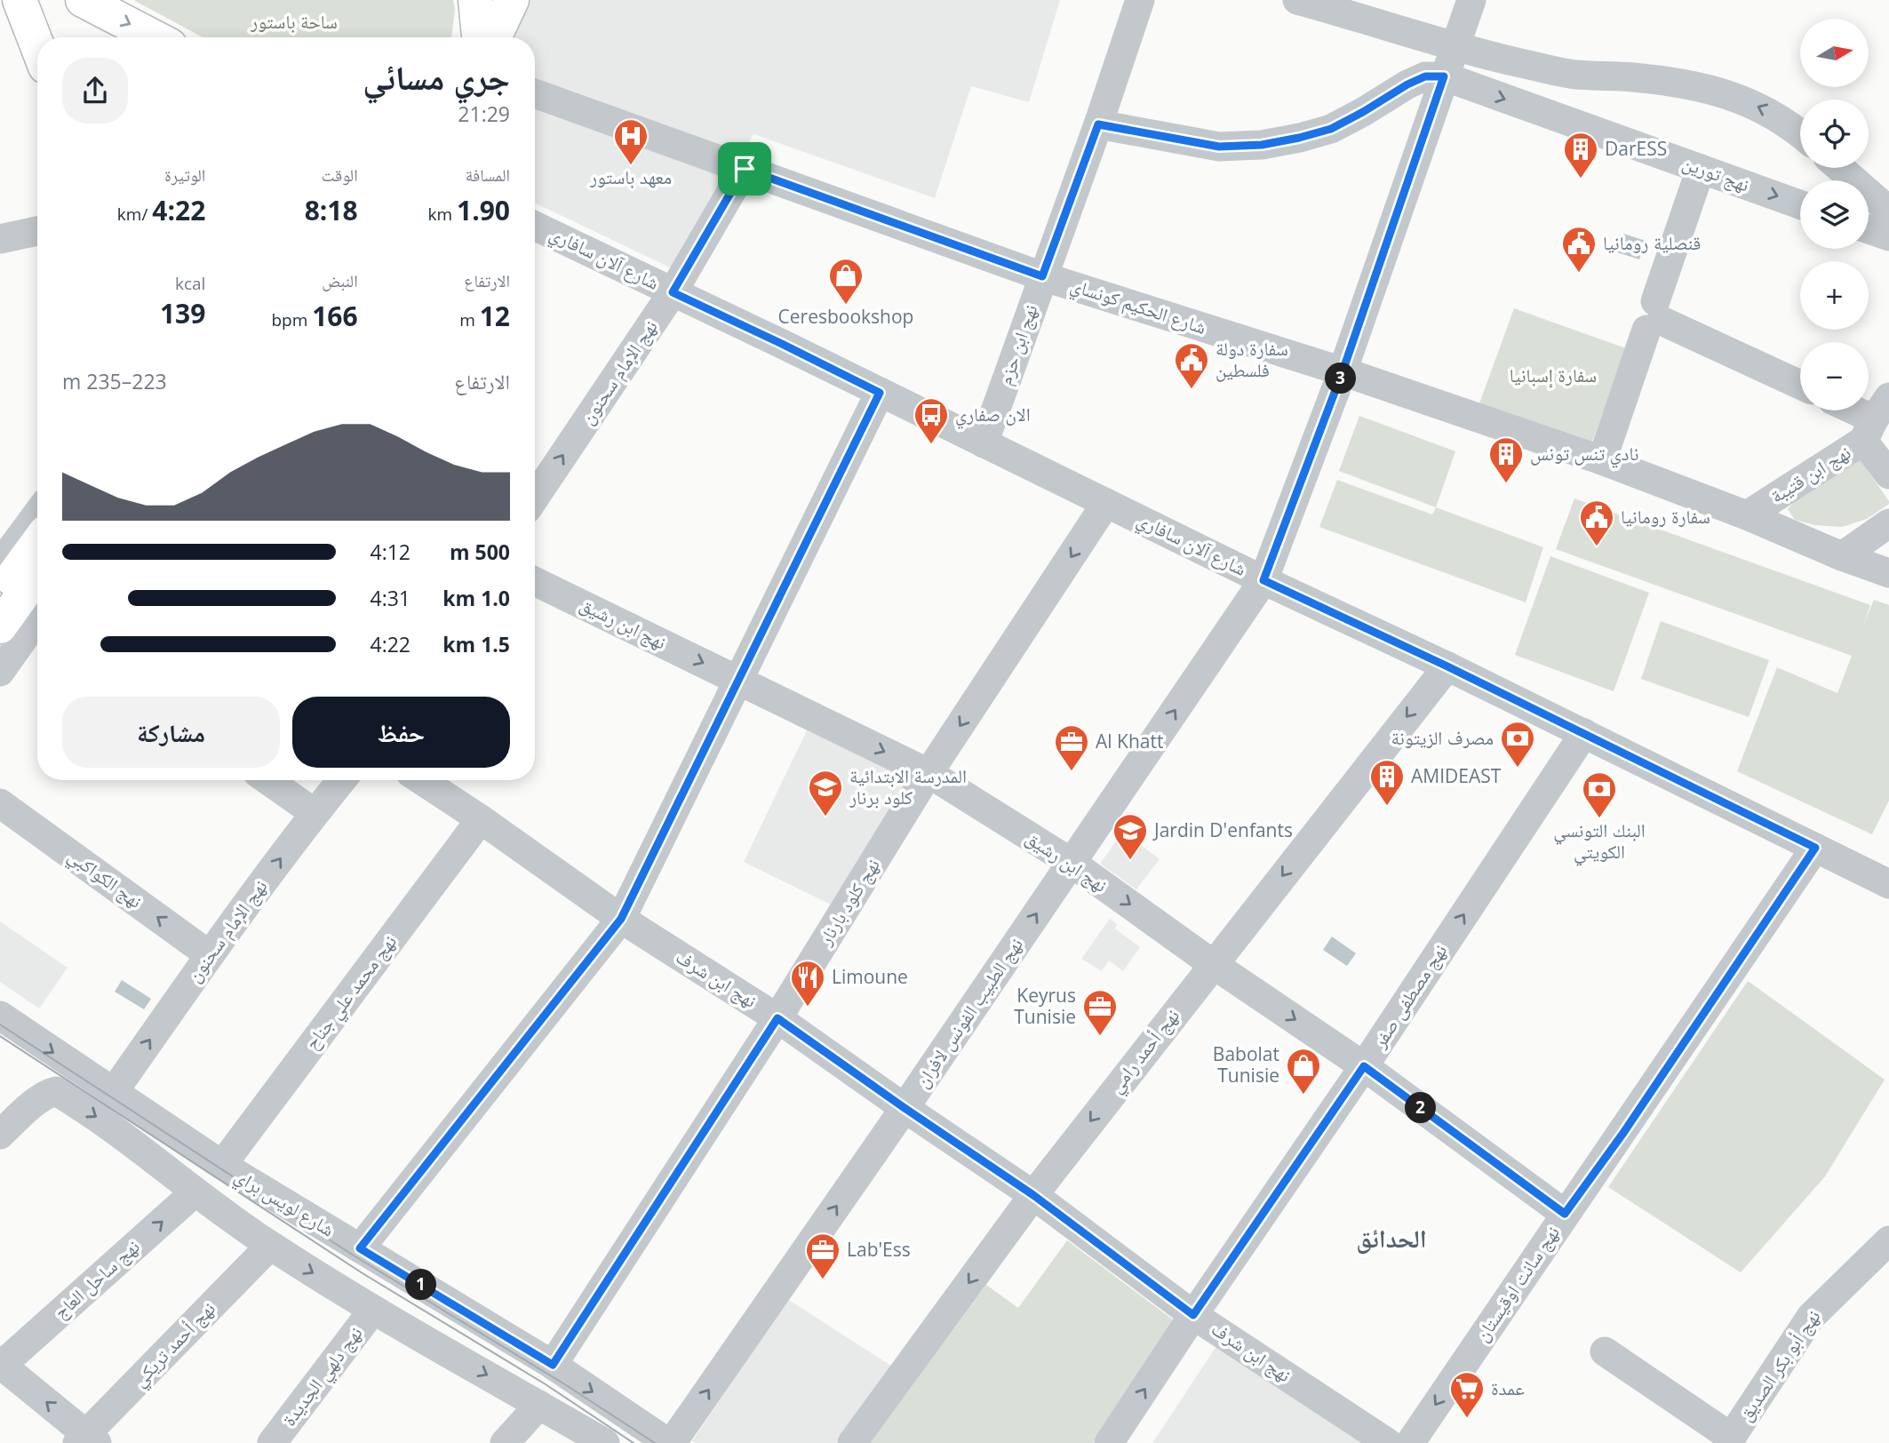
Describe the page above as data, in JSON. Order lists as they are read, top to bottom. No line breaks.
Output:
{"streets":{"street":["نهج تورين","شارع آلان سافاري","شارع الحكيم كونساي","نهج ابن حزم","نهج الإمام سحنون","نهج ابن قتيبة","نهج ابن رشيق","نهج الكواكبي","نهج كلود بارنار","نهج ابن شرف","نهج محمد علي جناح","نهج مصطفى صفر","نهج الطبيب الفونس لافران","نهج أحمد رامي","شارع لويس براي","نهج ساحل العاج","نهج سانت اوقيستان","نهج أحمد تريكي","نهج أبو بكر الصديق","نهج دلهي الجديدة"]},"crossings":[["نهج تورين","نهج الطبيب الفونس لافران"],["شارع آلان سافاري","نهج ابن حزم"],["شارع آلان سافاري","نهج الإمام سحنون"],["شارع آلان سافاري","نهج كلود بارنار"],["شارع آلان سافاري","نهج مصطفى صفر"],["شارع آلان سافاري","نهج الطبيب الفونس لافران"],["شارع آلان سافاري","نهج أحمد رامي"],["شارع آلان سافاري","نهج سانت اوقيستان"],["شارع الحكيم كونساي","نهج ابن حزم"],["شارع الحكيم كونساي","نهج الإمام سحنون"],["شارع الحكيم كونساي","نهج ابن قتيبة"],["شارع الحكيم كونساي","نهج الطبيب الفونس لافران"],["نهج الإمام سحنون","نهج الكواكبي"],["نهج الإمام سحنون","شارع لويس براي"],["نهج ابن رشيق","نهج كلود بارنار"],["نهج ابن رشيق","نهج مصطفى صفر"],["نهج ابن رشيق","نهج الطبيب الفونس لافران"],["نهج ابن رشيق","نهج أحمد رامي"],["نهج ابن رشيق","نهج سانت اوقيستان"],["نهج كلود بارنار","نهج ابن شرف"],["نهج كلود بارنار","شارع لويس براي"],["نهج ابن شرف","نهج محمد علي جناح"],["نهج ابن شرف","نهج مصطفى صفر"],["نهج ابن شرف","نهج الطبيب الفونس لافران"],["نهج ابن شرف","نهج أحمد رامي"],["نهج محمد علي جناح","شارع لويس براي"],["نهج الطبيب الفونس لافران","شارع لويس براي"]],"one_way":["نهج ابن رشيق","نهج الكواكبي","نهج مصطفى صفر","نهج الطبيب الفونس لافران","نهج أحمد رامي","نهج ساحل العاج","نهج سانت اوقيستان"],"districts":["الحدائق"],"parks":["ساحة باستور","سفارة إسبانيا"],"places":{"hospital":["معهد باستور"],"building":["DarESS","نادي تنس تونس","AMIDEAST"],"public building":["قنصلية رومانيا","سفارة دولة فلسطين","سفارة رومانيا"],"shop":["Ceresbookshop","Babolat Tunisie"],"bus stop":["الان صفاري"],"bank":["مصرف الزيتونة","البنك التونسي الكويتي"],"office":["Al Khatt","Keyrus Tunisie","Lab'Ess"],"school or university":["المدرسة الابتدائية كلود برنار","Jardin D'enfants"],"restaurant":["Limoune"],"supermarket":["عمدة"]},"north":"right","page":{"map_buttons":["+","−"],"heading":["جري مسائي","21:29"],"stats":[["المسافة","1.90 km"],["الوقت","8:18"],["الوتيرة","4:22 /km"],["الارتفاع","12 m"],["النبض","166 bpm"],["kcal","139"]],"chart":["الارتفاع","223–235 m"],"pins":["3","2","1"],"list":[{"name":"500 m","note":"4:12"},{"name":"1.0 km","note":"4:31"},{"name":"1.5 km","note":"4:22"}],"buttons":["حفظ","مشاركة"]}}
